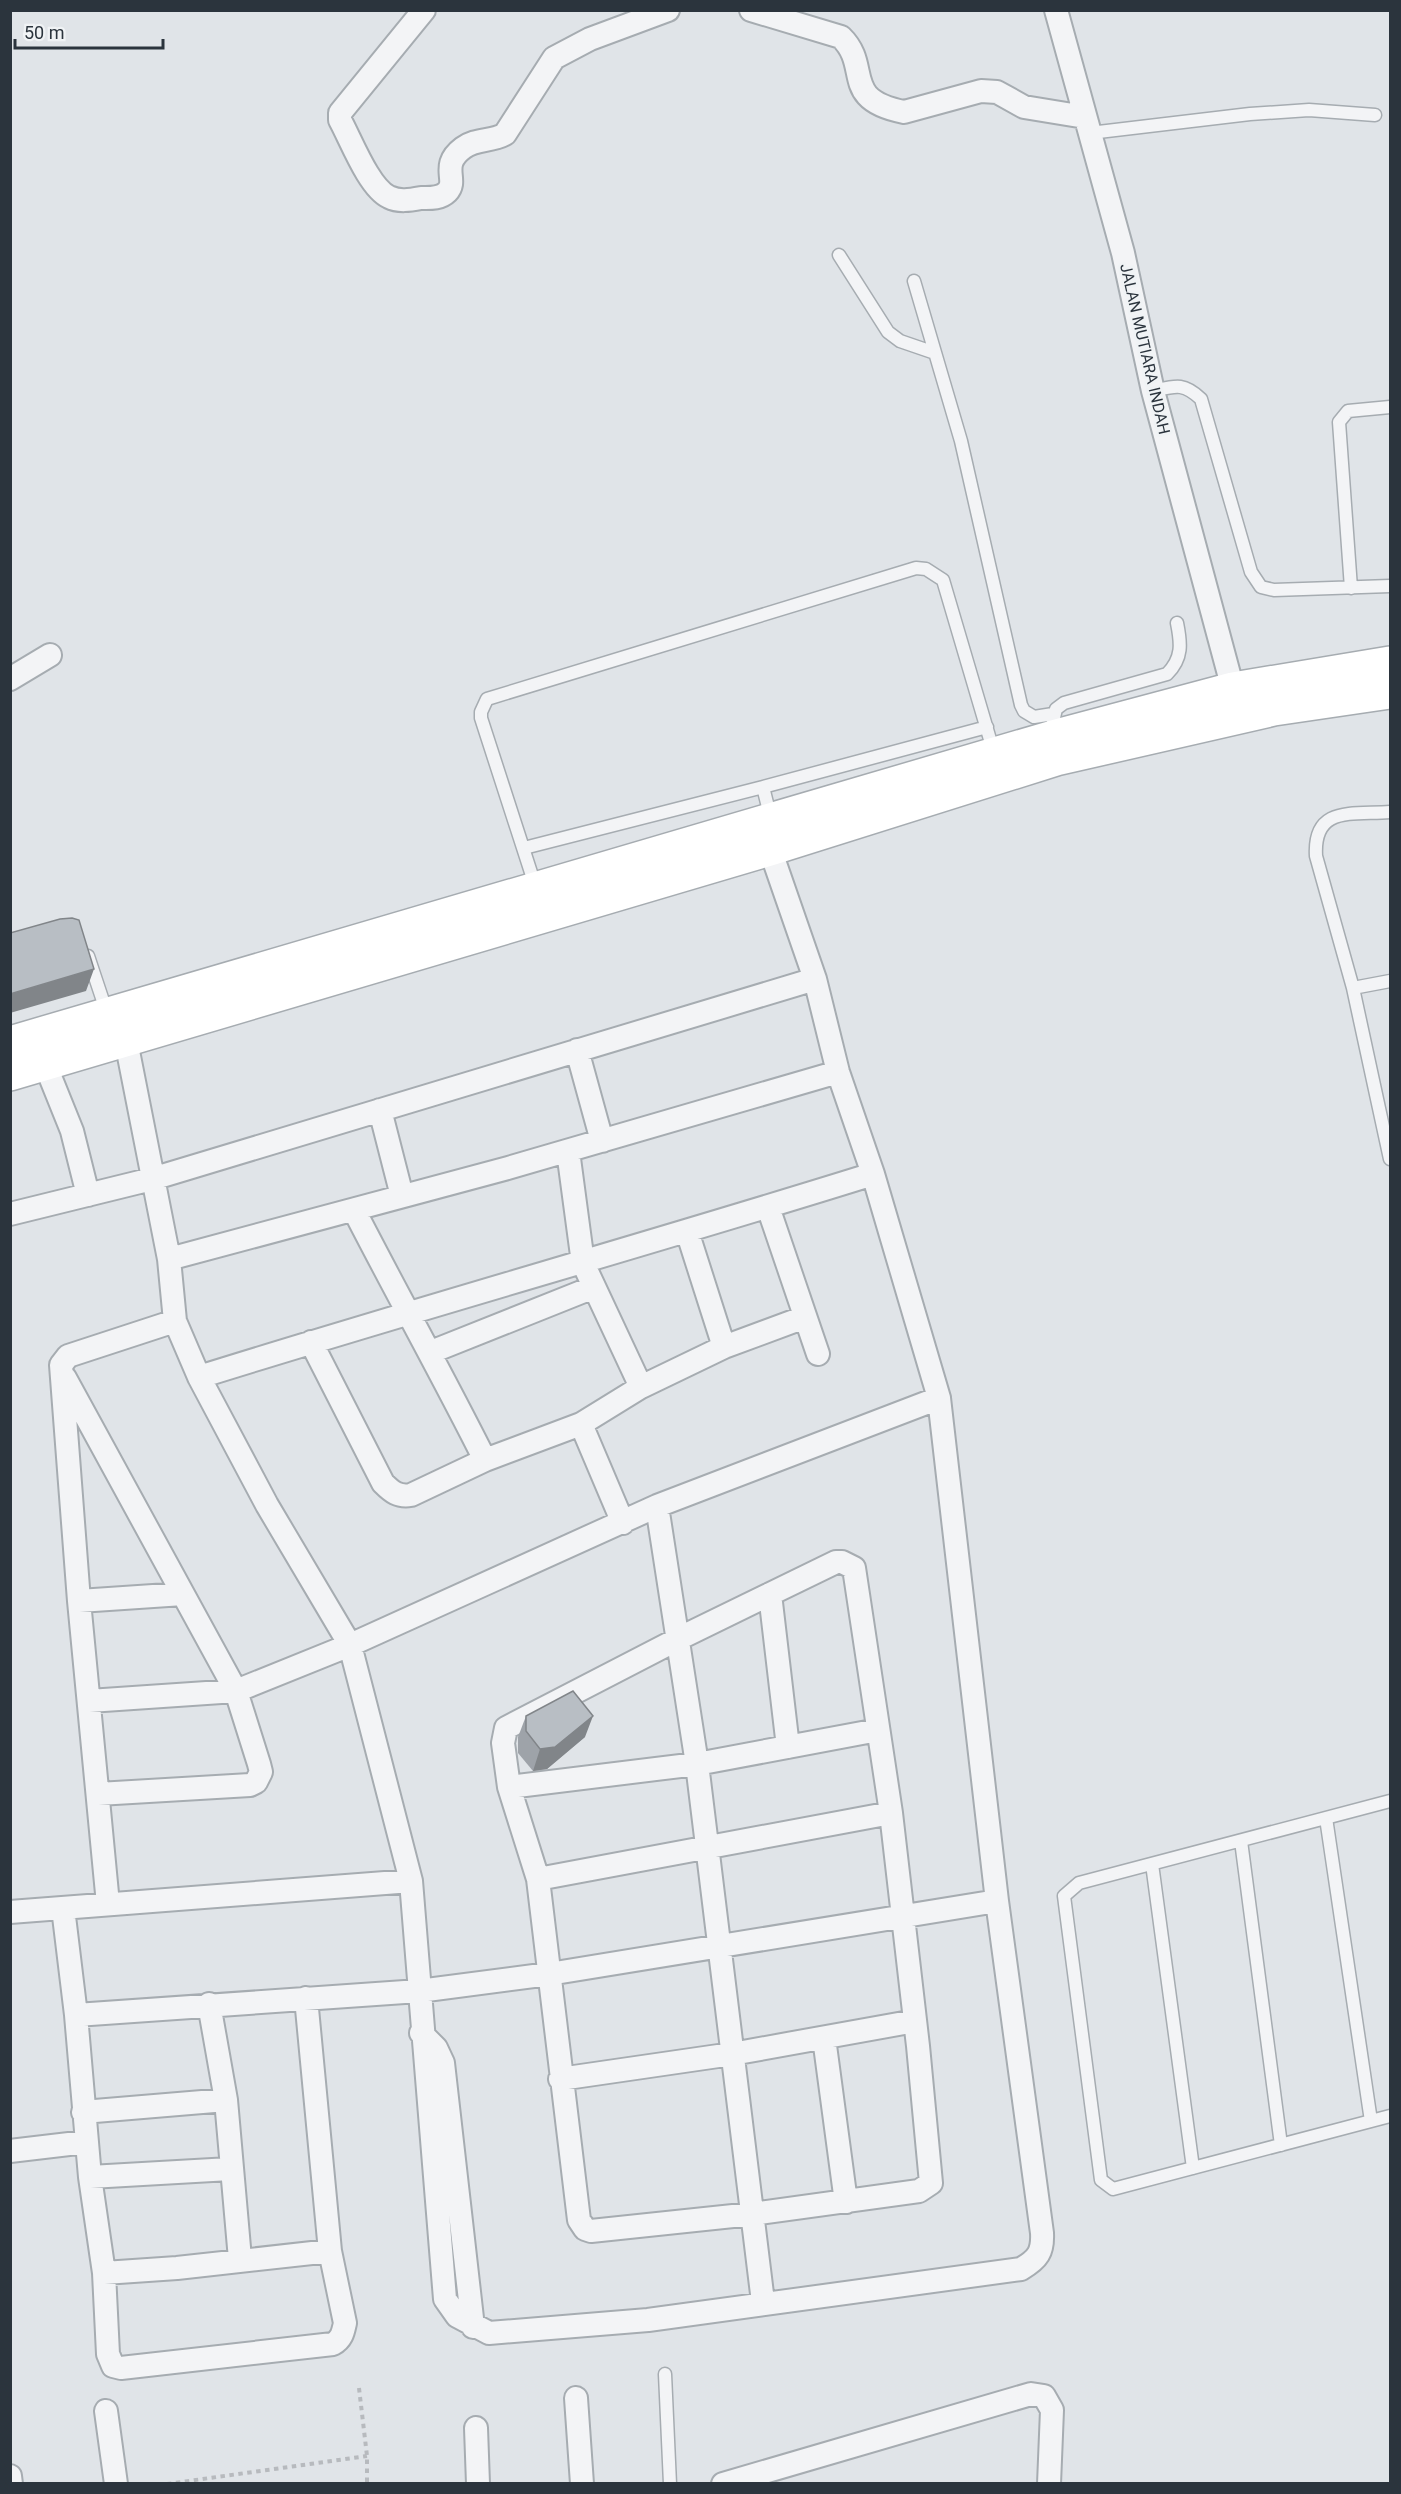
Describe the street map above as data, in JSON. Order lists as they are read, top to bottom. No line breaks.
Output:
{"streets":{"street":["JALAN MUTIARA INDAH"]},"scale_bar":"50 m"}
